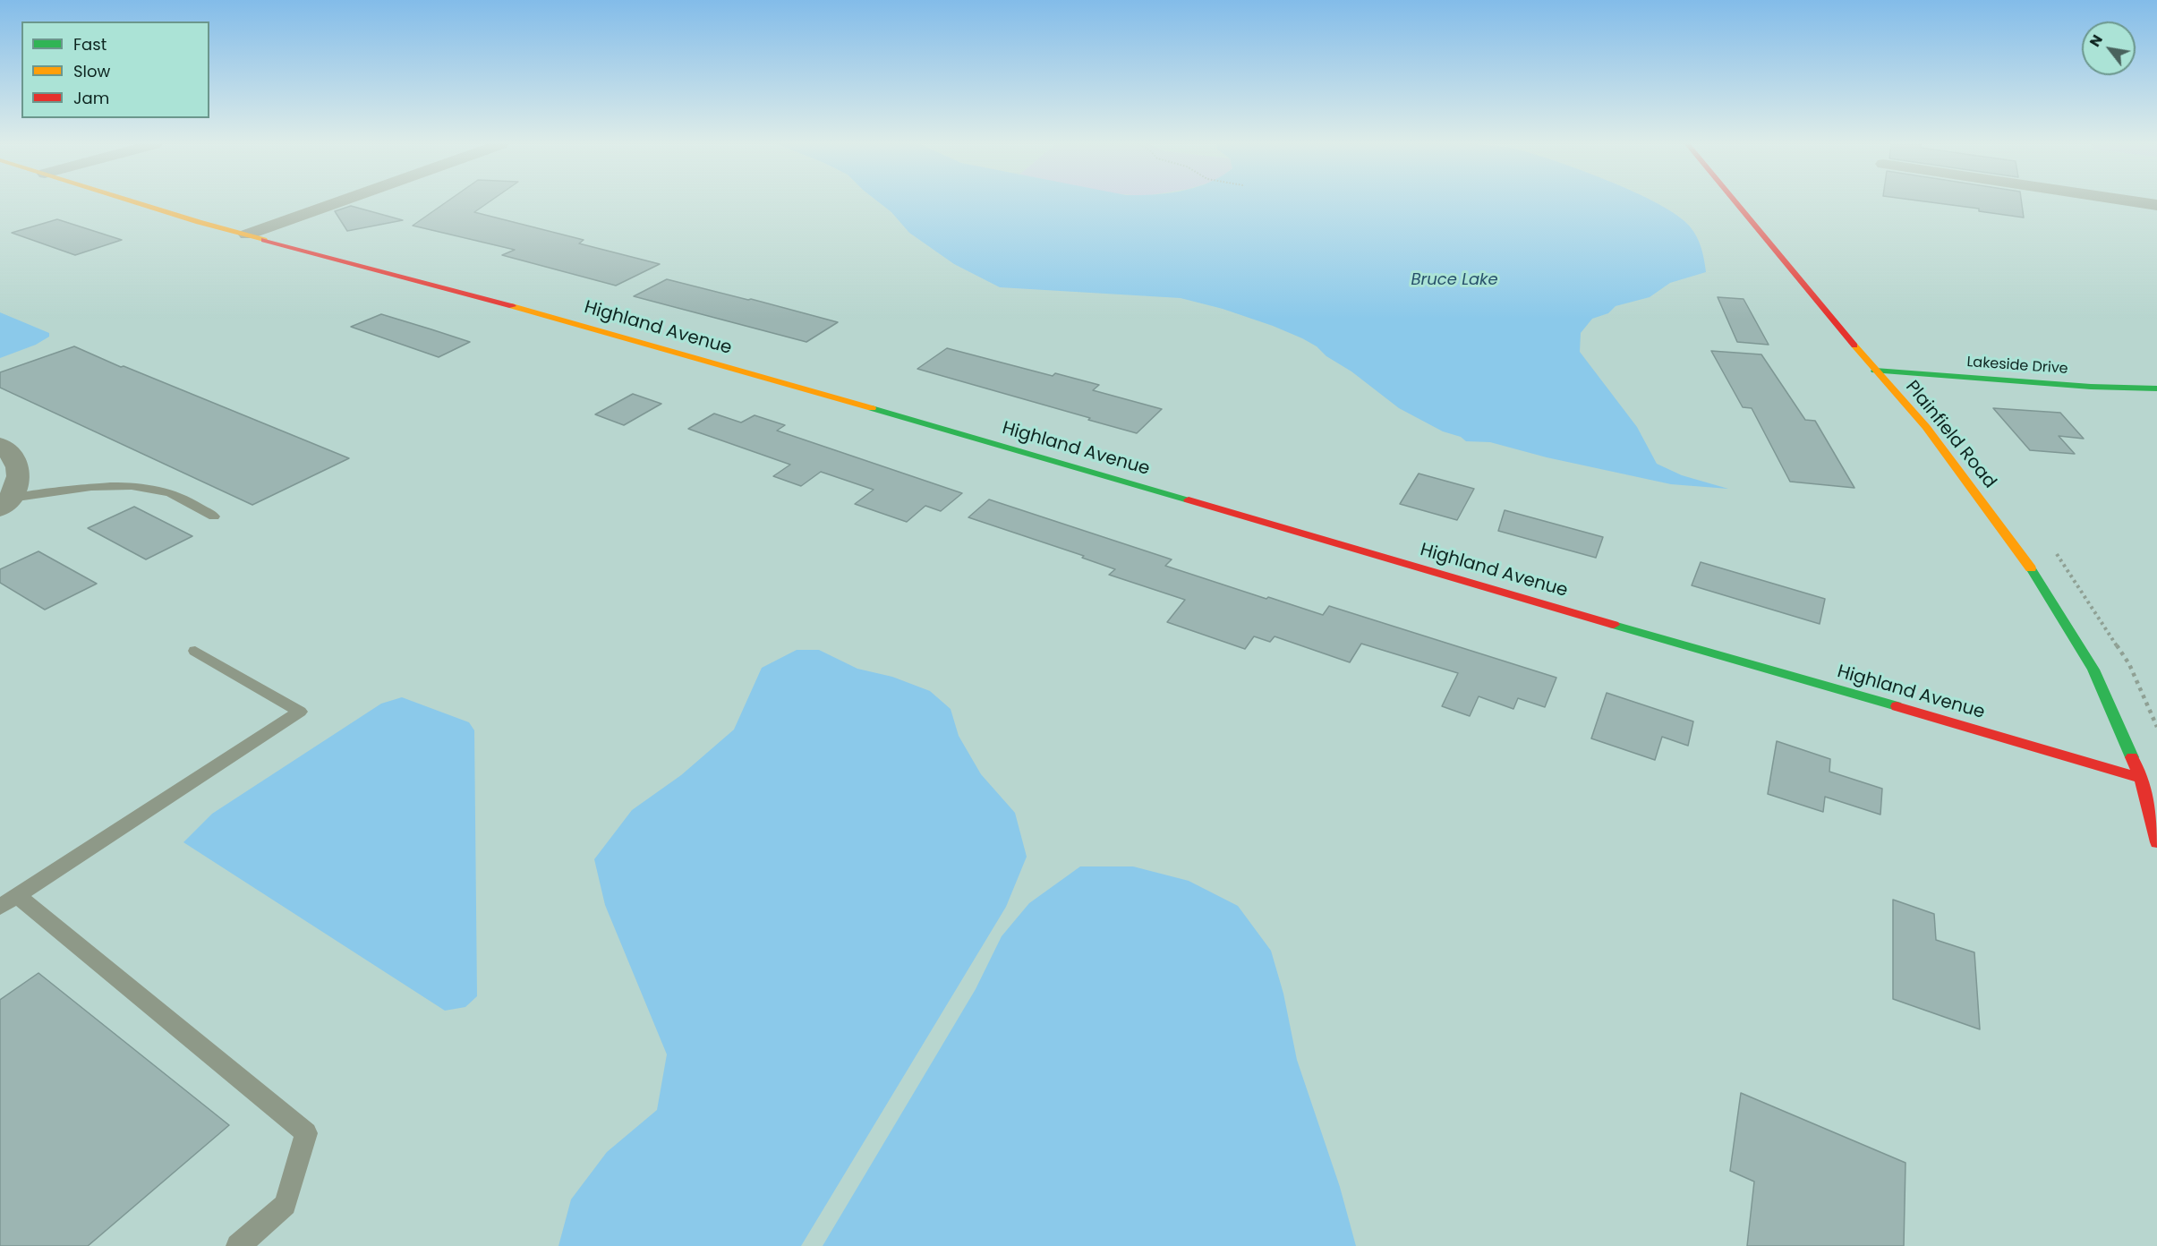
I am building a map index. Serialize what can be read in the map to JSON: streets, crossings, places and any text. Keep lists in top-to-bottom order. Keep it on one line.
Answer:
{"streets":{"street":["Highland Avenue","Lakeside Drive","Plainfield Road"]},"crossings":[["Highland Avenue","Plainfield Road"],["Lakeside Drive","Plainfield Road"]],"water":["Bruce Lake"],"legend":["Fast","Slow","Jam"],"north":"top left"}
